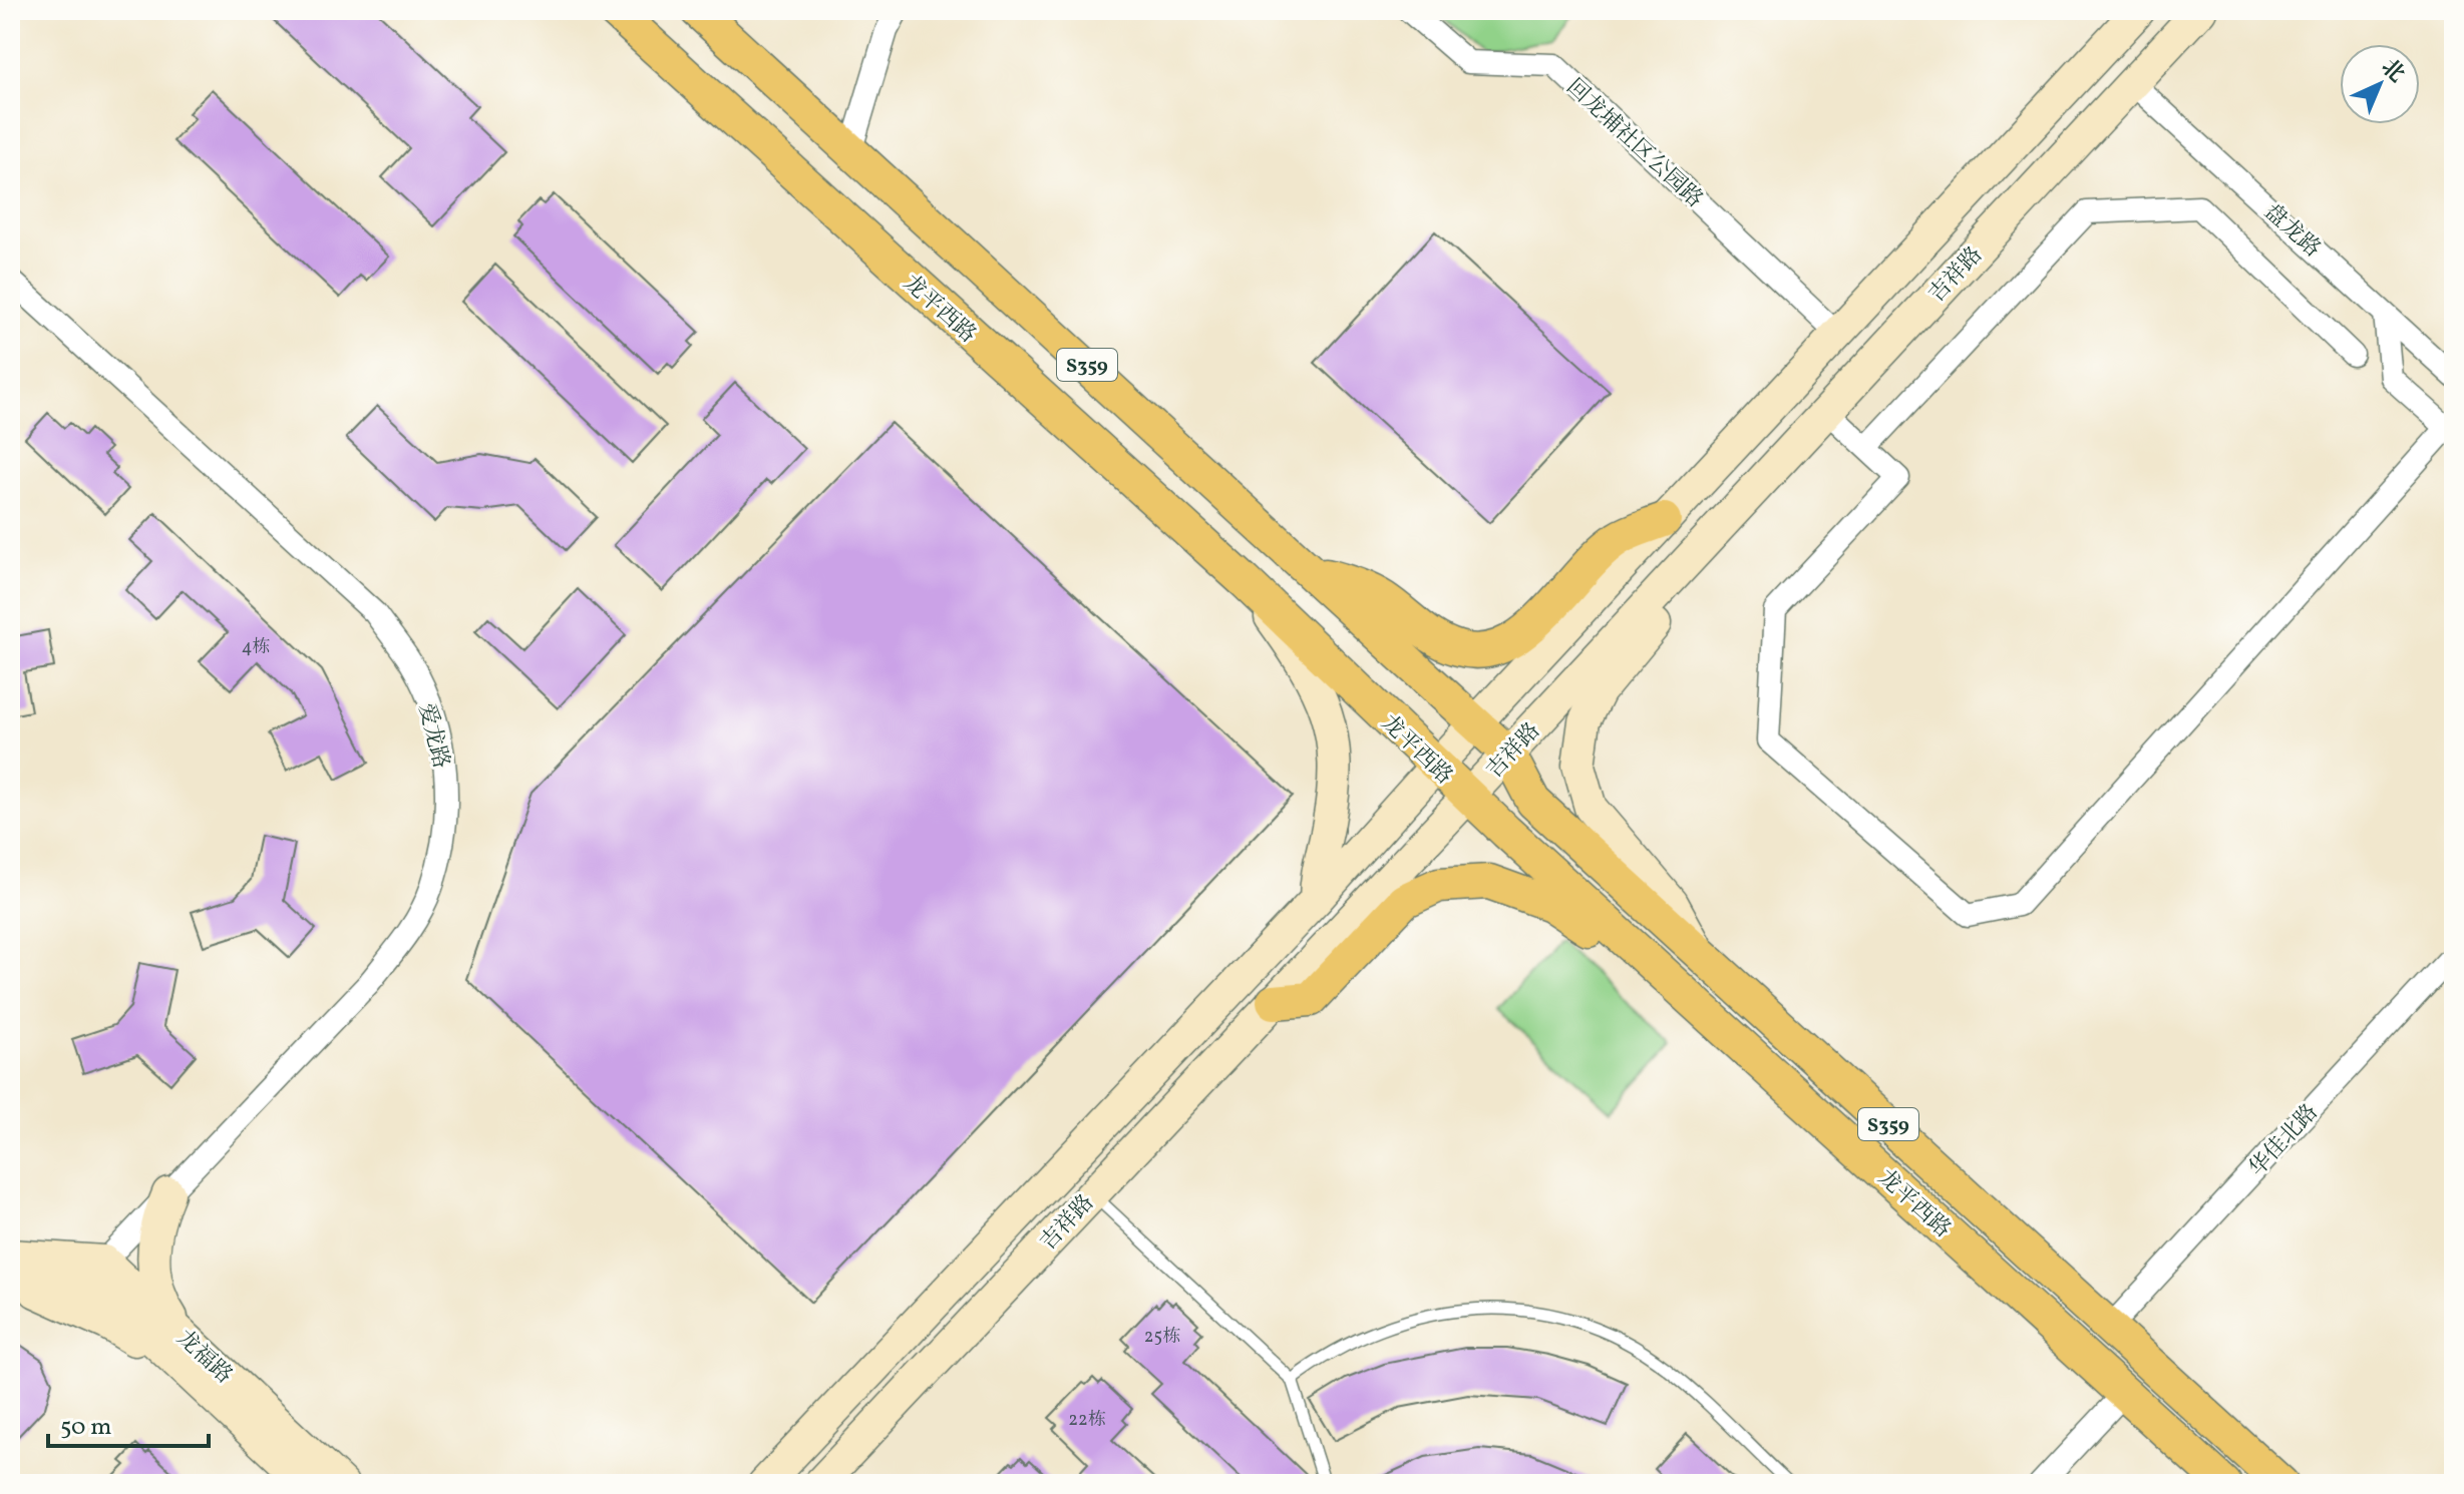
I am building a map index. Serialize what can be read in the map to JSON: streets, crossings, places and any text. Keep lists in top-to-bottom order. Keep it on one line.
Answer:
{"streets":{"main road":["吉祥路","龙平西路","S359","龙福路"],"street":["回龙埔社区公园路","盘龙路","爱龙路","华佳北路"]},"crossings":[["回龙埔社区公园路","吉祥路"],["盘龙路","吉祥路"],["吉祥路","龙平西路"],["龙平西路","华佳北路"],["爱龙路","龙福路"]],"house_numbers":["4栋","25栋","22栋"],"scale_bar":"50 m","north":"top right"}
